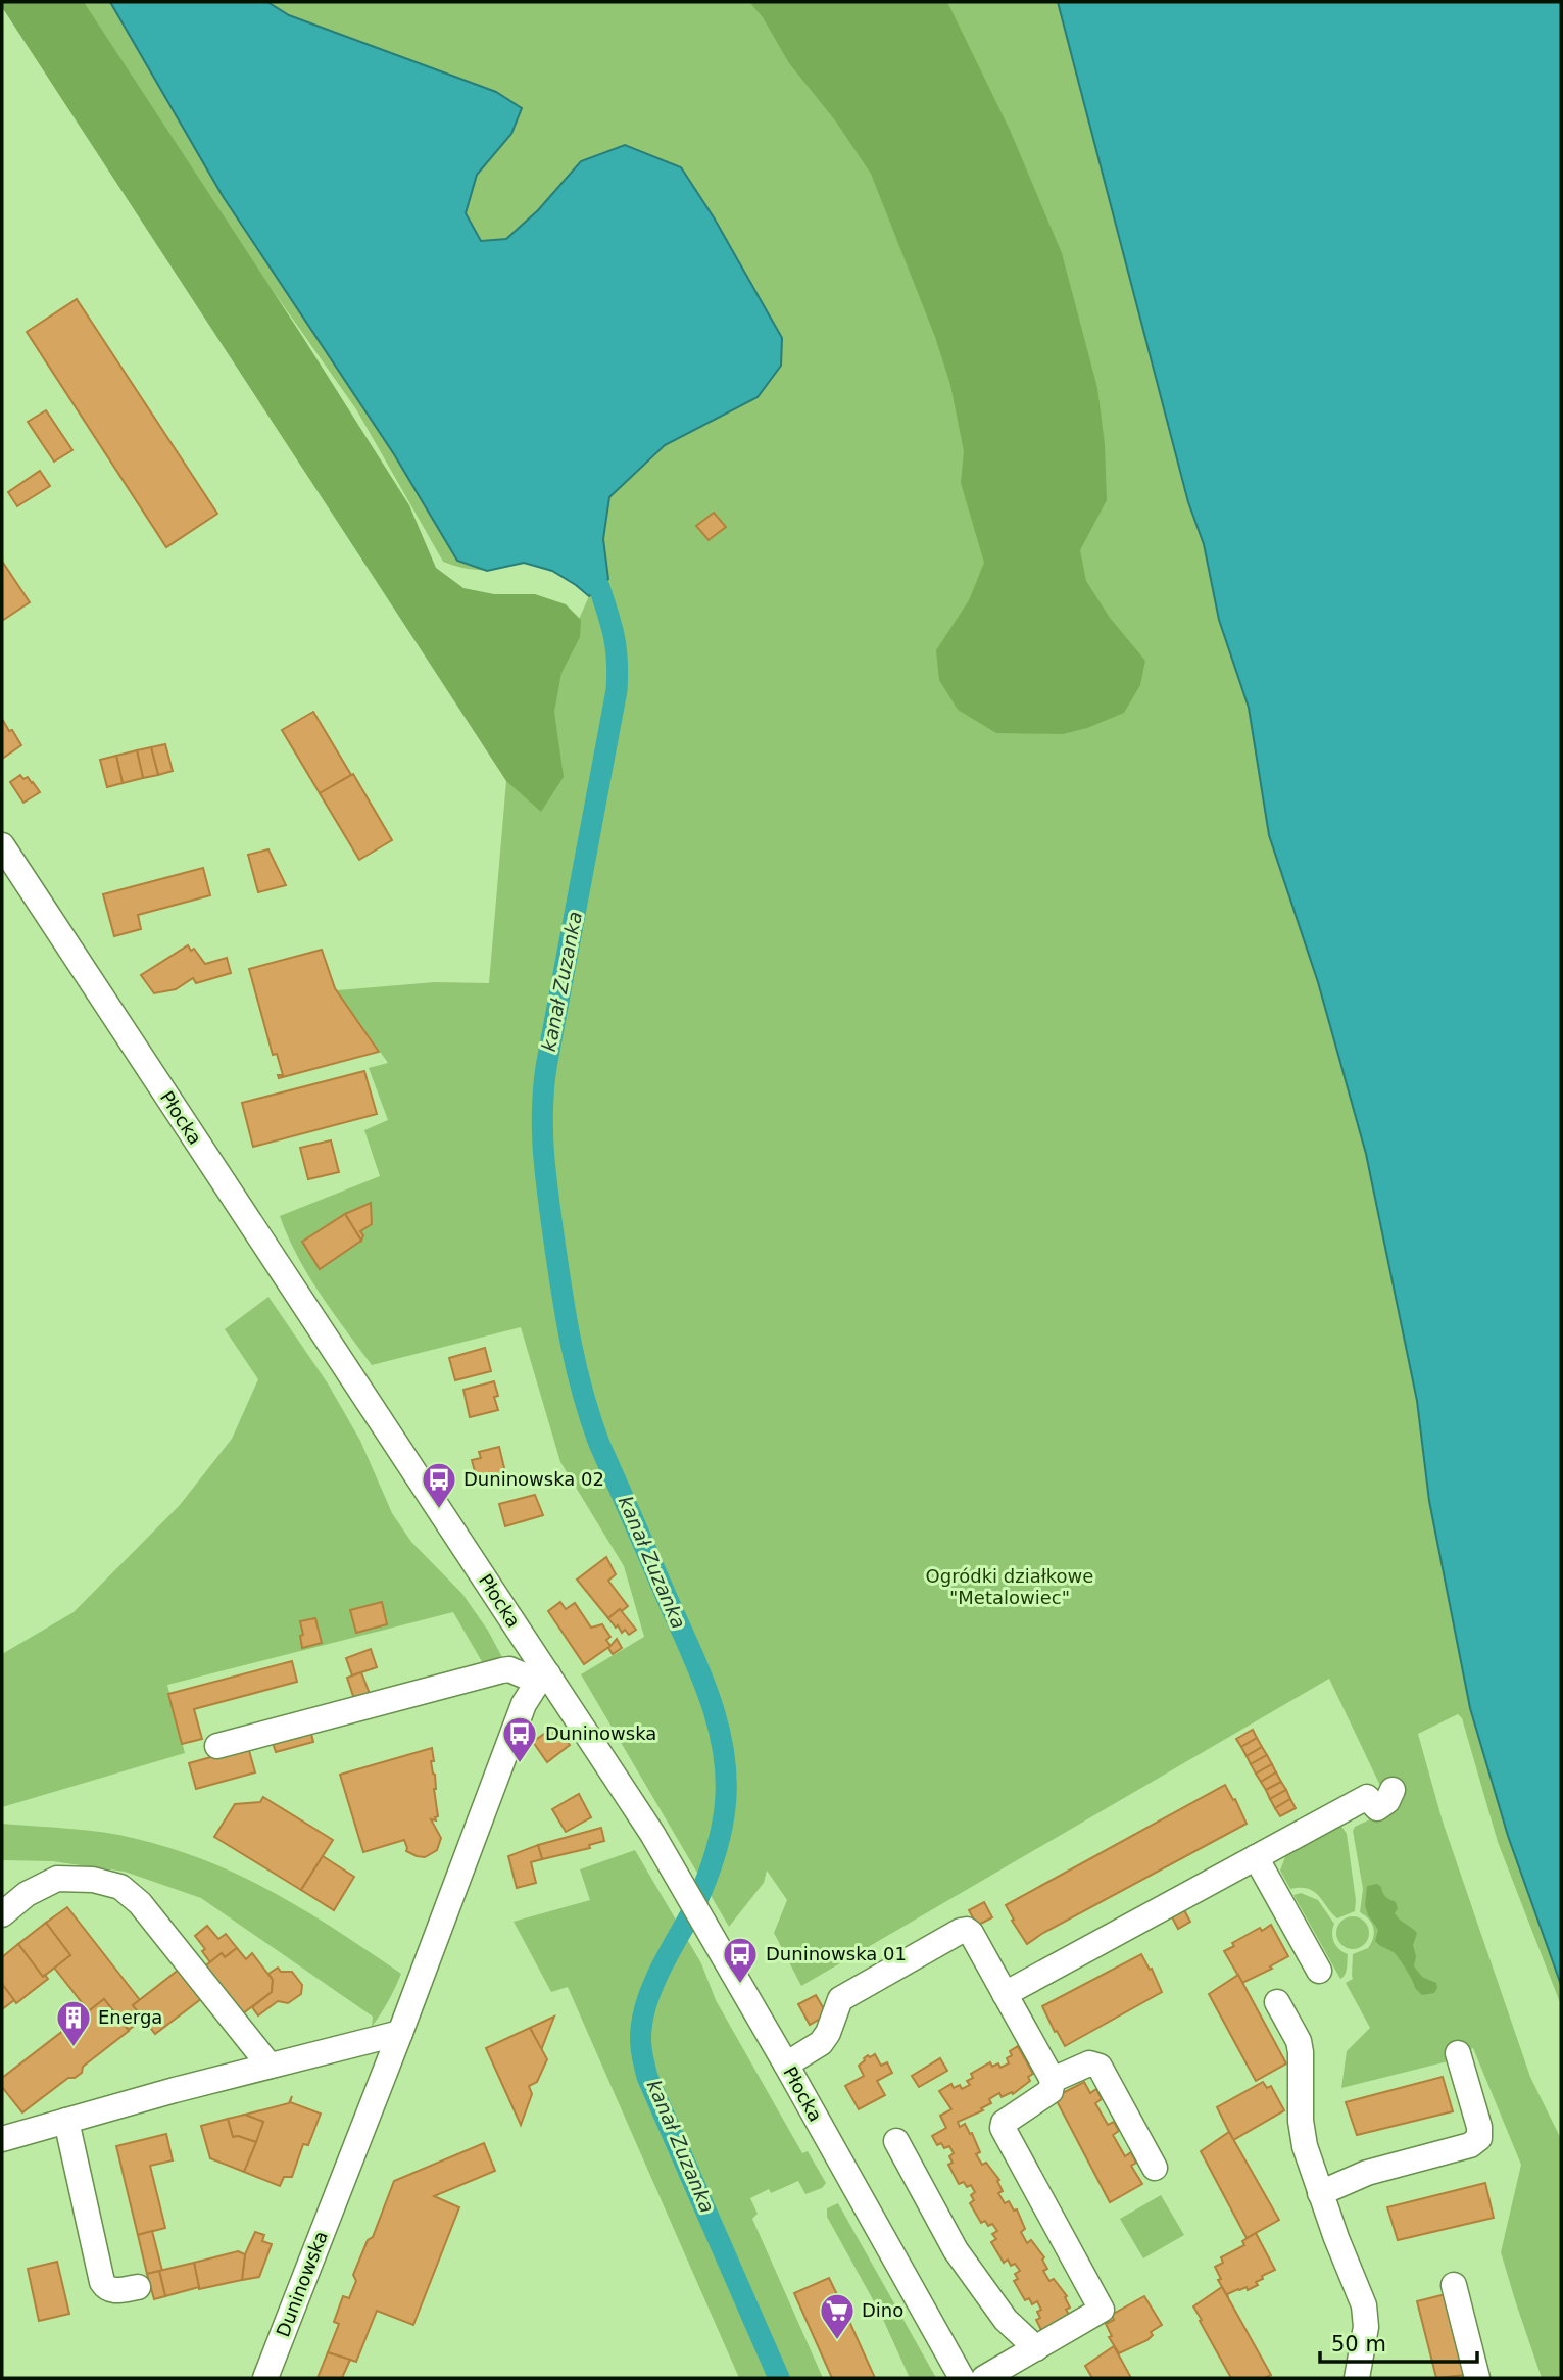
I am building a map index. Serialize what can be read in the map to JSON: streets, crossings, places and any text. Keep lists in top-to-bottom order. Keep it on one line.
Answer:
{"streets":{"street":["Płocka","Duninowska"]},"crossings":[["Płocka","Duninowska"]],"water":["kanał Zuzanka"],"parks":["Ogródki działkowe \"Metalowiec\""],"places":{"bus stop":["Duninowska 02","Duninowska","Duninowska 01"],"building":["Energa"],"supermarket":["Dino"]},"scale_bar":"50 m"}
